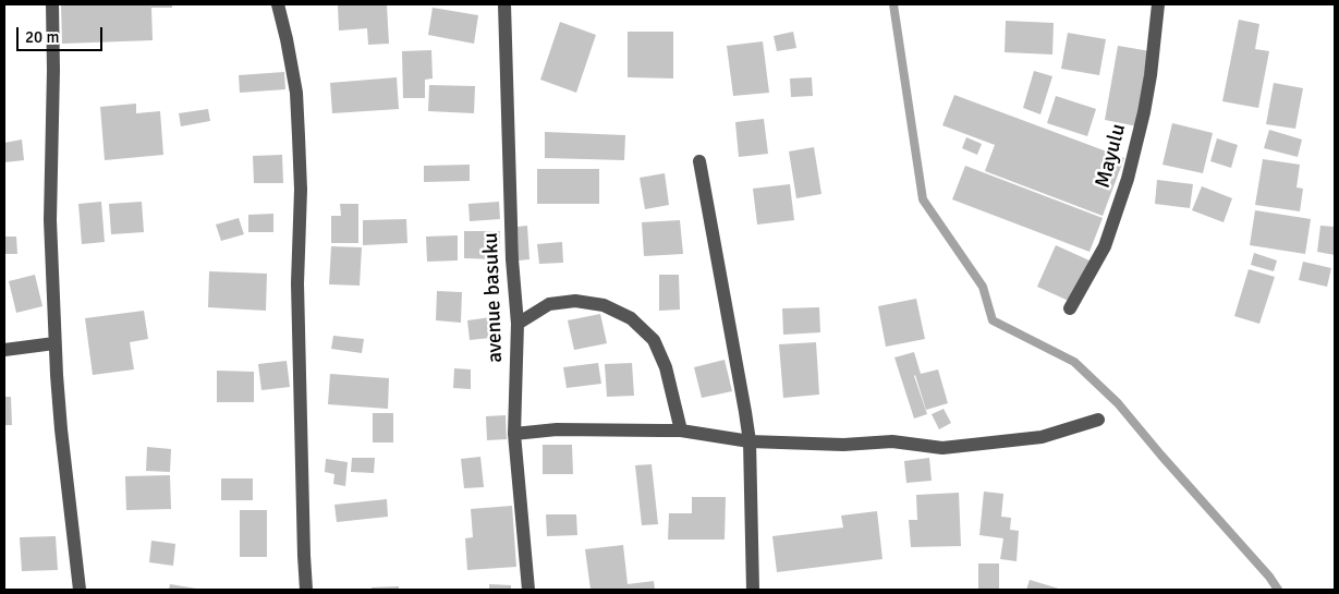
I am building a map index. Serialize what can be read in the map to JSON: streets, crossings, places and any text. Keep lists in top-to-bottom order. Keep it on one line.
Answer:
{"streets":{"street":["Mayulu","avenue basuku"]},"scale_bar":"20 m"}
